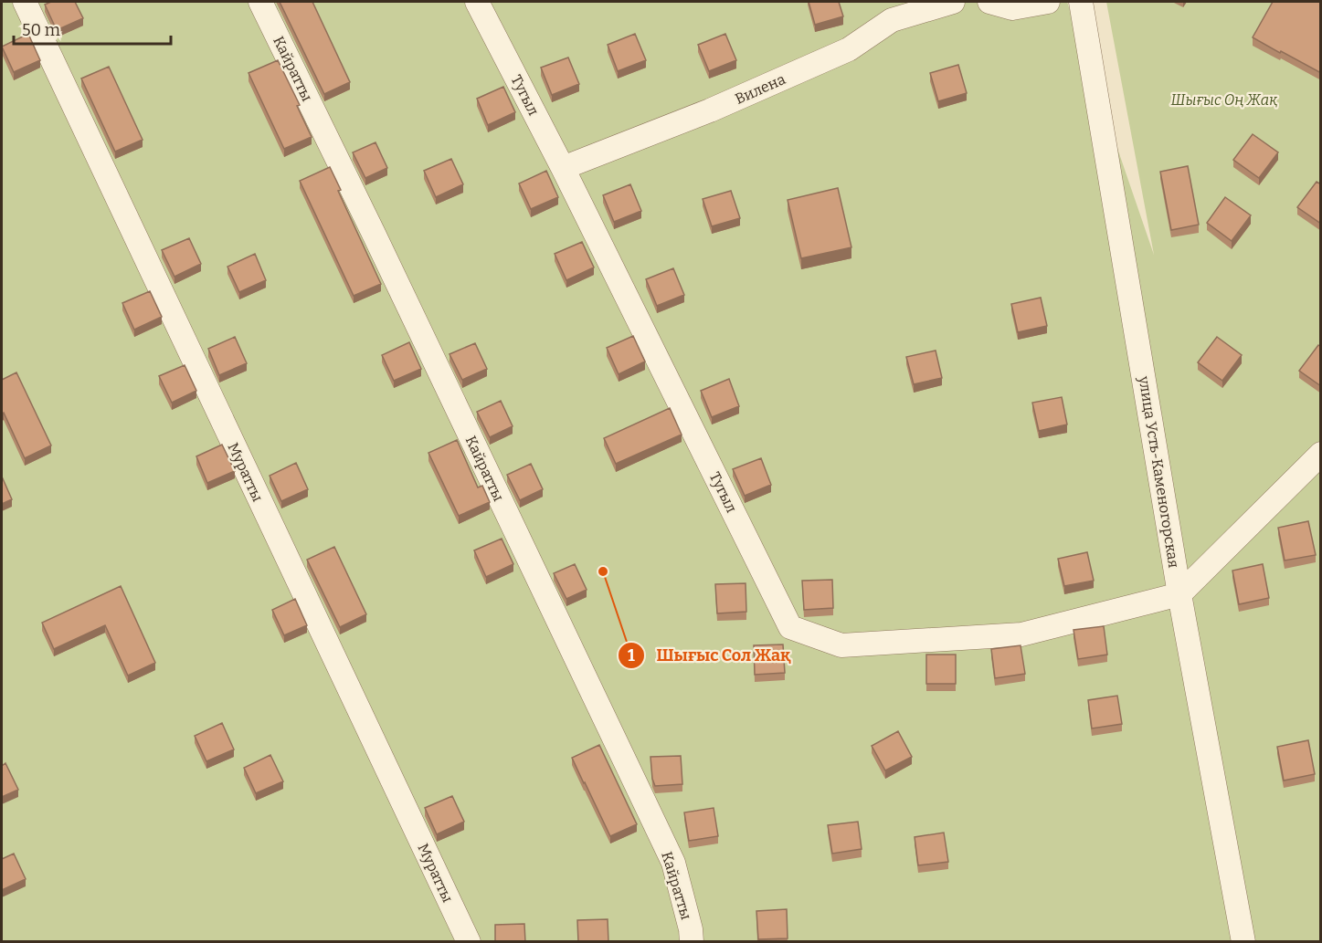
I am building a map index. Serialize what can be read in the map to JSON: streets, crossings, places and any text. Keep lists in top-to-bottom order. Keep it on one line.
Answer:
{"streets":{"street":["Кайратты","Вилена","Тугыл","Муратты","улица Усть-Каменогорская"]},"crossings":[["Вилена","Тугыл"],["Тугыл","улица Усть-Каменогорская"]],"parks":["Шығыс Оң Жақ"],"places":["Шығыс Сол Жақ"],"scale_bar":"50 m"}
